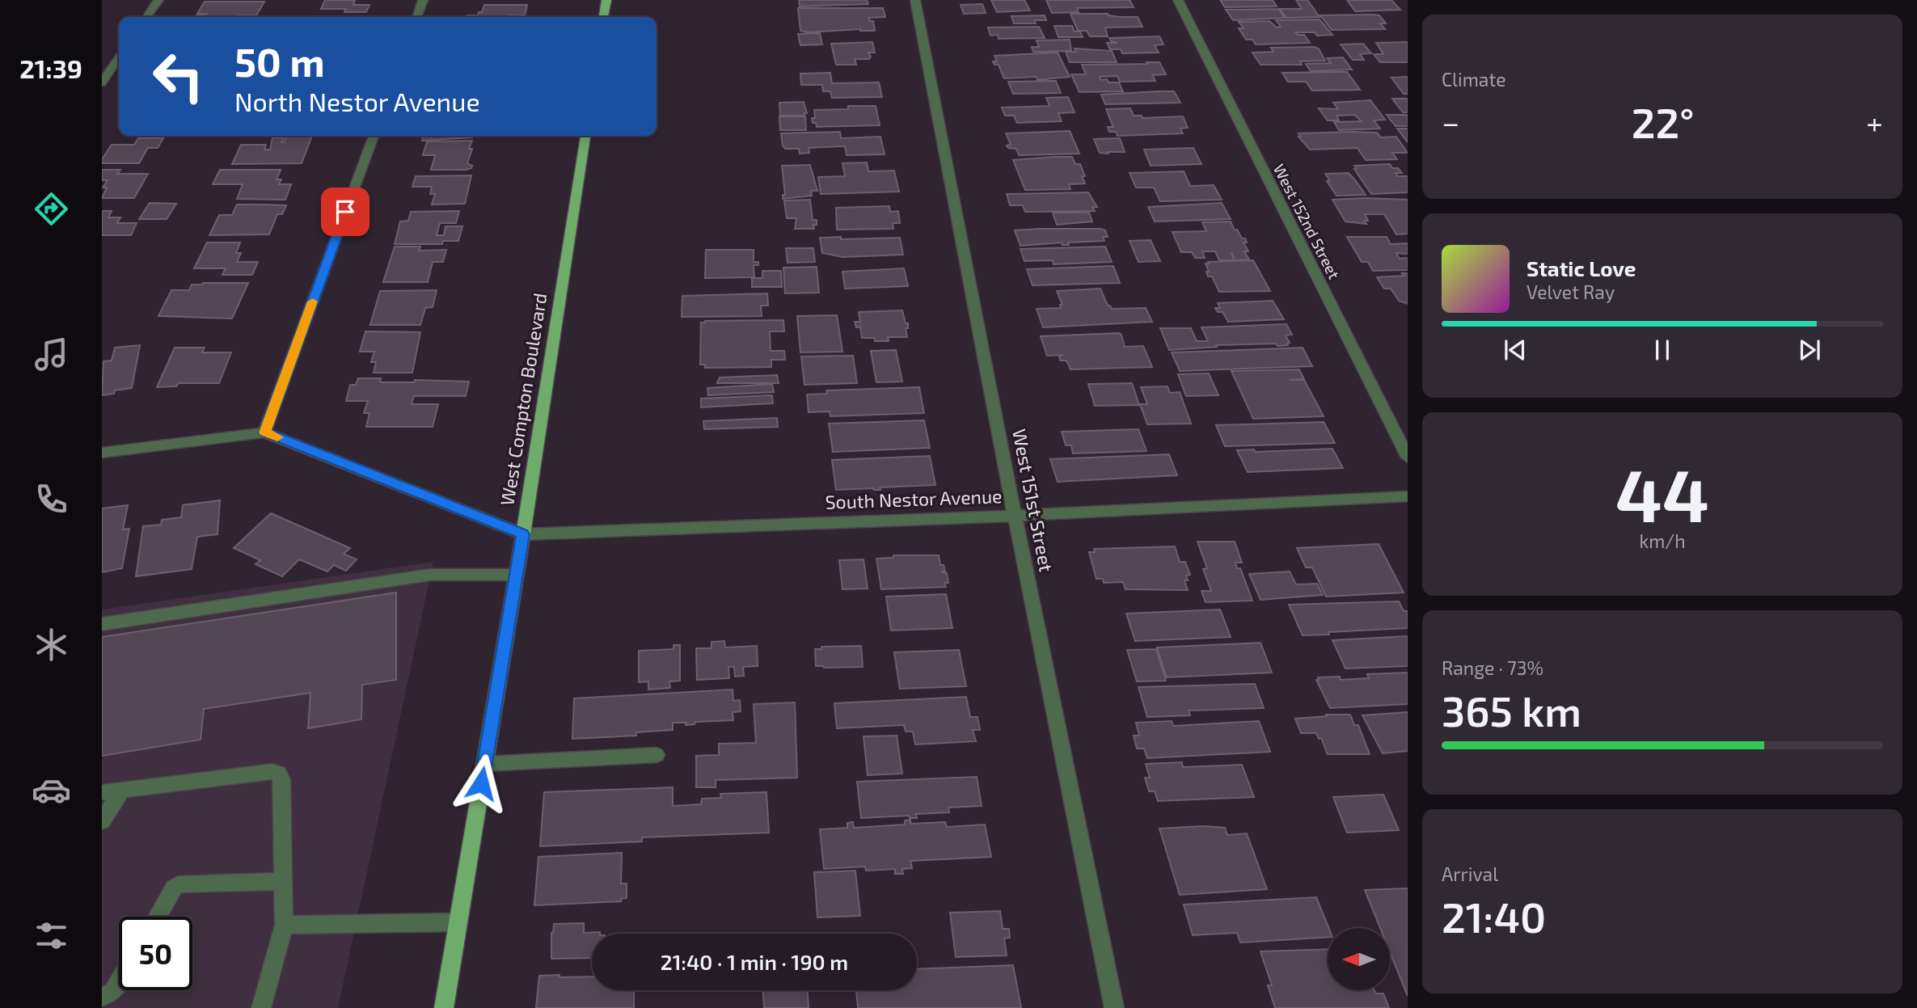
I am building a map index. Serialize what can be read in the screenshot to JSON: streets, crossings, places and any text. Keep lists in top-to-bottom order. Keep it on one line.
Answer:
{"streets":{"main road":["West Compton Boulevard"],"street":["West 152nd Street","South Nestor Avenue","West 151st Street"]},"crossings":[["West Compton Boulevard","South Nestor Avenue"],["South Nestor Avenue","West 151st Street"]],"north":"left","page":{"tabs":"21:39","tile":["Climate",["44","km/h"],["Range · 73%","365 km"],["Arrival","21:40"]],"turn":["50 m","North Nestor Avenue"],"heat":["−","22°","+"],"song":["Static Love","Velvet Ray"],"limit":"50","trip":"21:40 · 1 min · 190 m"}}
